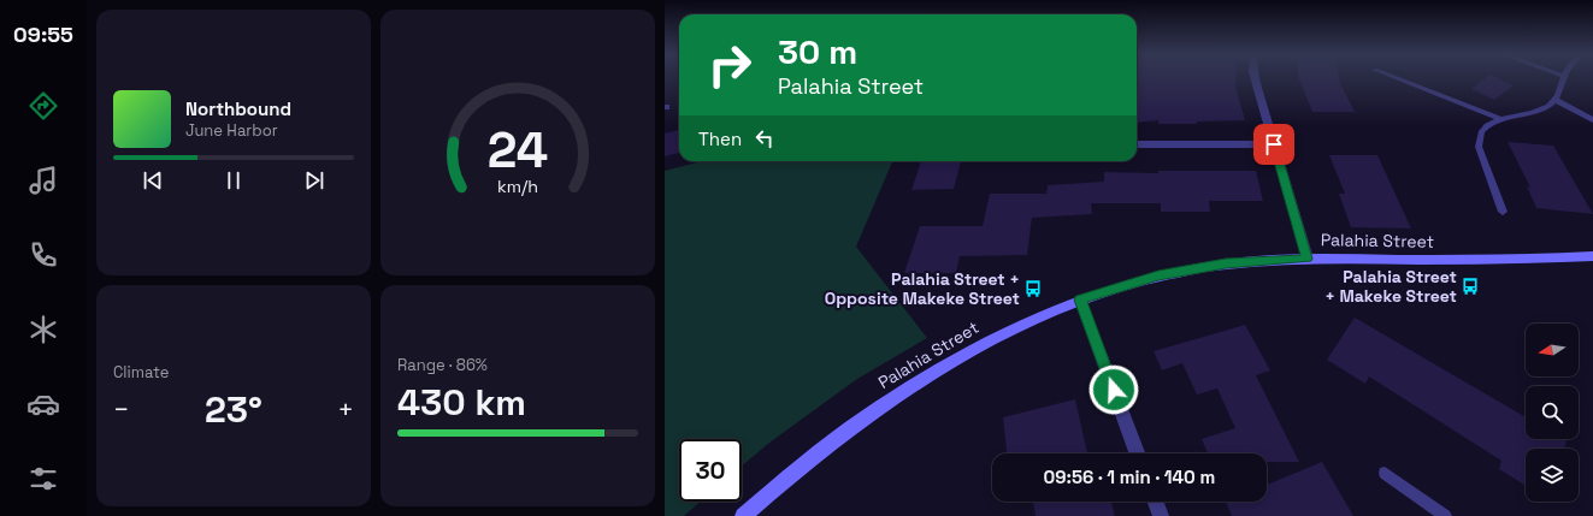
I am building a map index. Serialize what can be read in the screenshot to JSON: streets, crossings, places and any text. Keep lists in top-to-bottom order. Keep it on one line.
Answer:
{"streets":{"street":["Palahia Street"]},"places":{"bus stop":["Palahia Street + Makeke Street","Palahia Street + Opposite Makeke Street"]},"north":"left","page":{"tabs":"09:55","turn":["30 m","Palahia Street"],"song":["Northbound","June Harbor"],"then":"Then","tile":["Climate",["Range · 86%","430 km"]],"heat":["−","23°","+"],"limit":"30","trip":"09:56 · 1 min · 140 m","gauge":["24","km/h"]}}
